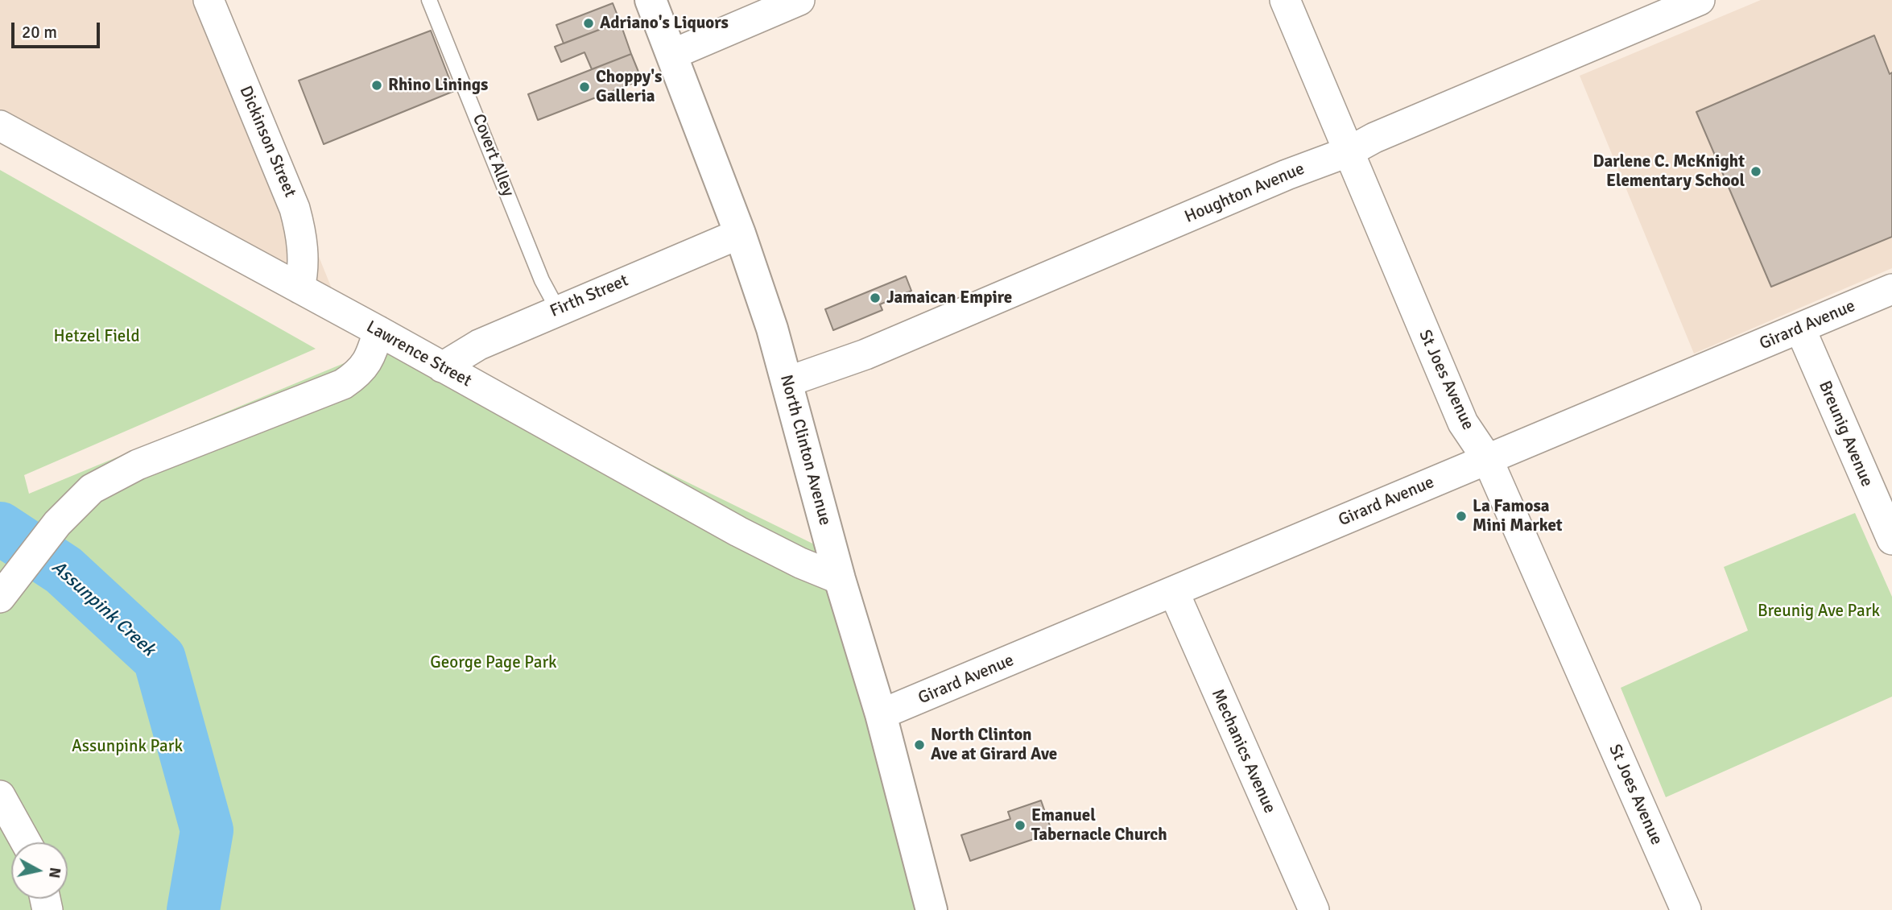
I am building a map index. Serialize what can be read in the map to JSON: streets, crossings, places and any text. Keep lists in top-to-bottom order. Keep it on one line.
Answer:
{"streets":{"street":["Dickinson Street","Houghton Avenue","Firth Street","Girard Avenue","Lawrence Street","St Joes Avenue","Breunig Avenue","North Clinton Avenue","Mechanics Avenue"],"lane":["Covert Alley"]},"crossings":[["Dickinson Street","Lawrence Street"],["Covert Alley","Firth Street"],["Houghton Avenue","St Joes Avenue"],["Houghton Avenue","North Clinton Avenue"],["Firth Street","Lawrence Street"],["Firth Street","North Clinton Avenue"],["Girard Avenue","St Joes Avenue"],["Girard Avenue","Breunig Avenue"],["Girard Avenue","North Clinton Avenue"],["Girard Avenue","Mechanics Avenue"],["Lawrence Street","North Clinton Avenue"]],"water":["Assunpink Creek"],"parks":["Hetzel Field","Breunig Ave Park","George Page Park","Assunpink Park"],"places":["Adriano's Liquors","Rhino Linings","Choppy's Galleria","Darlene C. McKnight Elementary School","Jamaican Empire","La Famosa Mini Market","North Clinton Ave at Girard Ave","Emanuel Tabernacle Church"],"scale_bar":"20 m","north":"right"}
